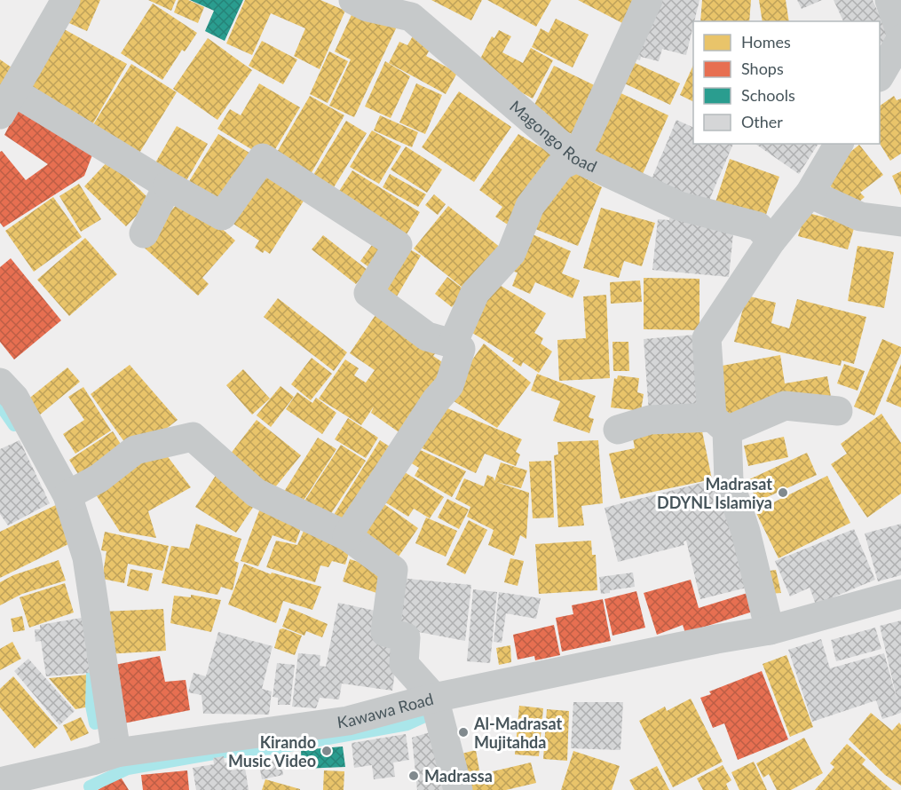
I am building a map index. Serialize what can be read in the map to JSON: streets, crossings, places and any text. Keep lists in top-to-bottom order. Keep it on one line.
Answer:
{"streets":{"street":["Magongo Road","Kawawa Road"]},"places":["Madrasat DDYNL Islamiya","Al-Madrasat Mujitahda","Kirando Music Video","Madrassa"],"legend":["Homes","Shops","Schools","Other"]}
